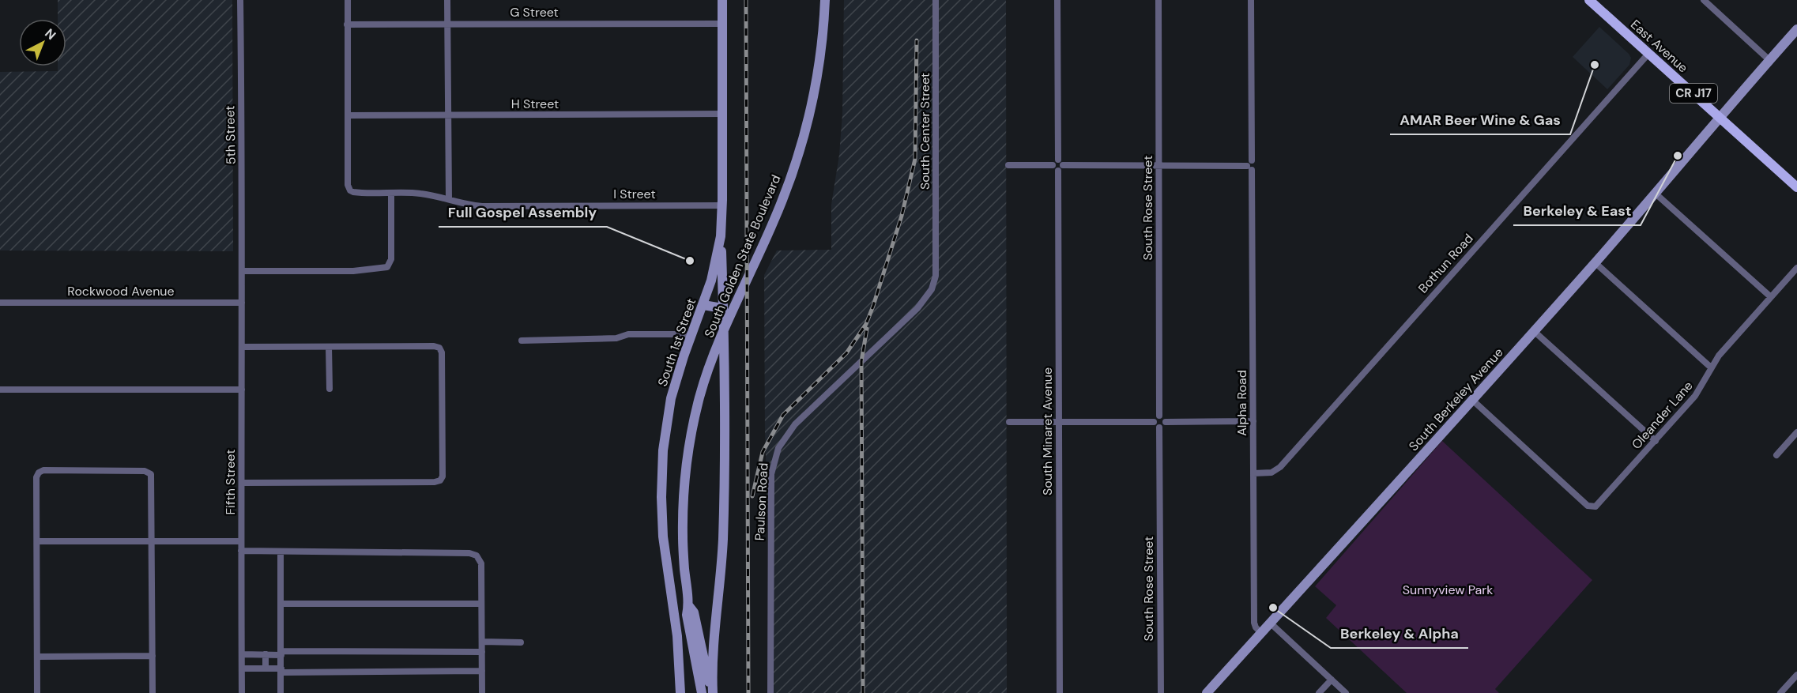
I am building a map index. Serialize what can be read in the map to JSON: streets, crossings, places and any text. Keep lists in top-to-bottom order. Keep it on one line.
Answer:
{"streets":{"main road":["East Avenue","CR J17"],"street":["G Street","H Street","South Center Street","5th Street","I Street","South Rose Street","South Golden State Boulevard","Bothun Road","Rockwood Avenue","South 1st Street","South Berkeley Avenue","Alpha Road","Oleander Lane","South Minaret Avenue","Fifth Street","Paulson Road"]},"crossings":[["G Street","South 1st Street"],["East Avenue","Bothun Road"],["East Avenue","South Berkeley Avenue"],["H Street","I Street"],["H Street","South 1st Street"],["South Center Street","Paulson Road"],["5th Street","Fifth Street"],["I Street","South 1st Street"],["Bothun Road","Alpha Road"],["Rockwood Avenue","Fifth Street"],["South Berkeley Avenue","Alpha Road"],["South Berkeley Avenue","Oleander Lane"]],"parks":["Sunnyview Park"],"places":["AMAR Beer Wine & Gas","Berkeley & East","Full Gospel Assembly","Berkeley & Alpha"],"north":"top right"}
